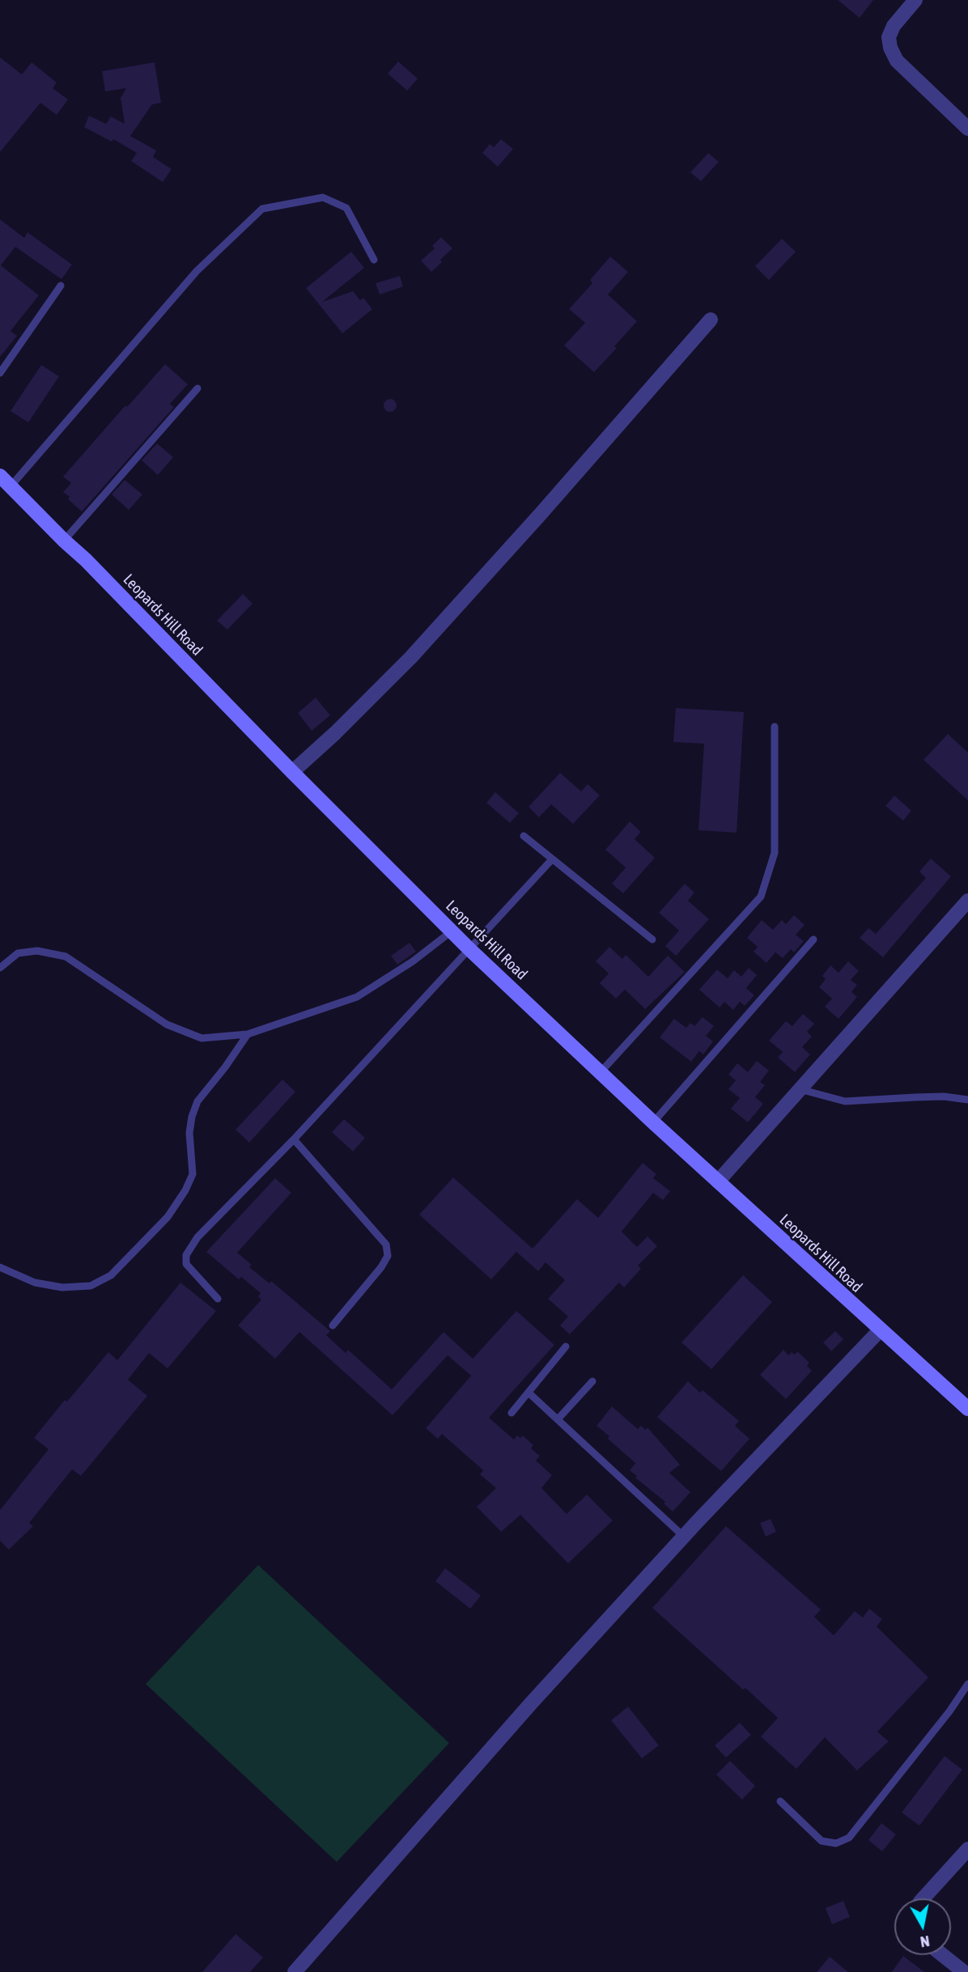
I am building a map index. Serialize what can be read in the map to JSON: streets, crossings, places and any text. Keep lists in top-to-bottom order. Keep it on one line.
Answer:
{"streets":{"main road":["Leopards Hill Road"]},"north":"bottom"}
